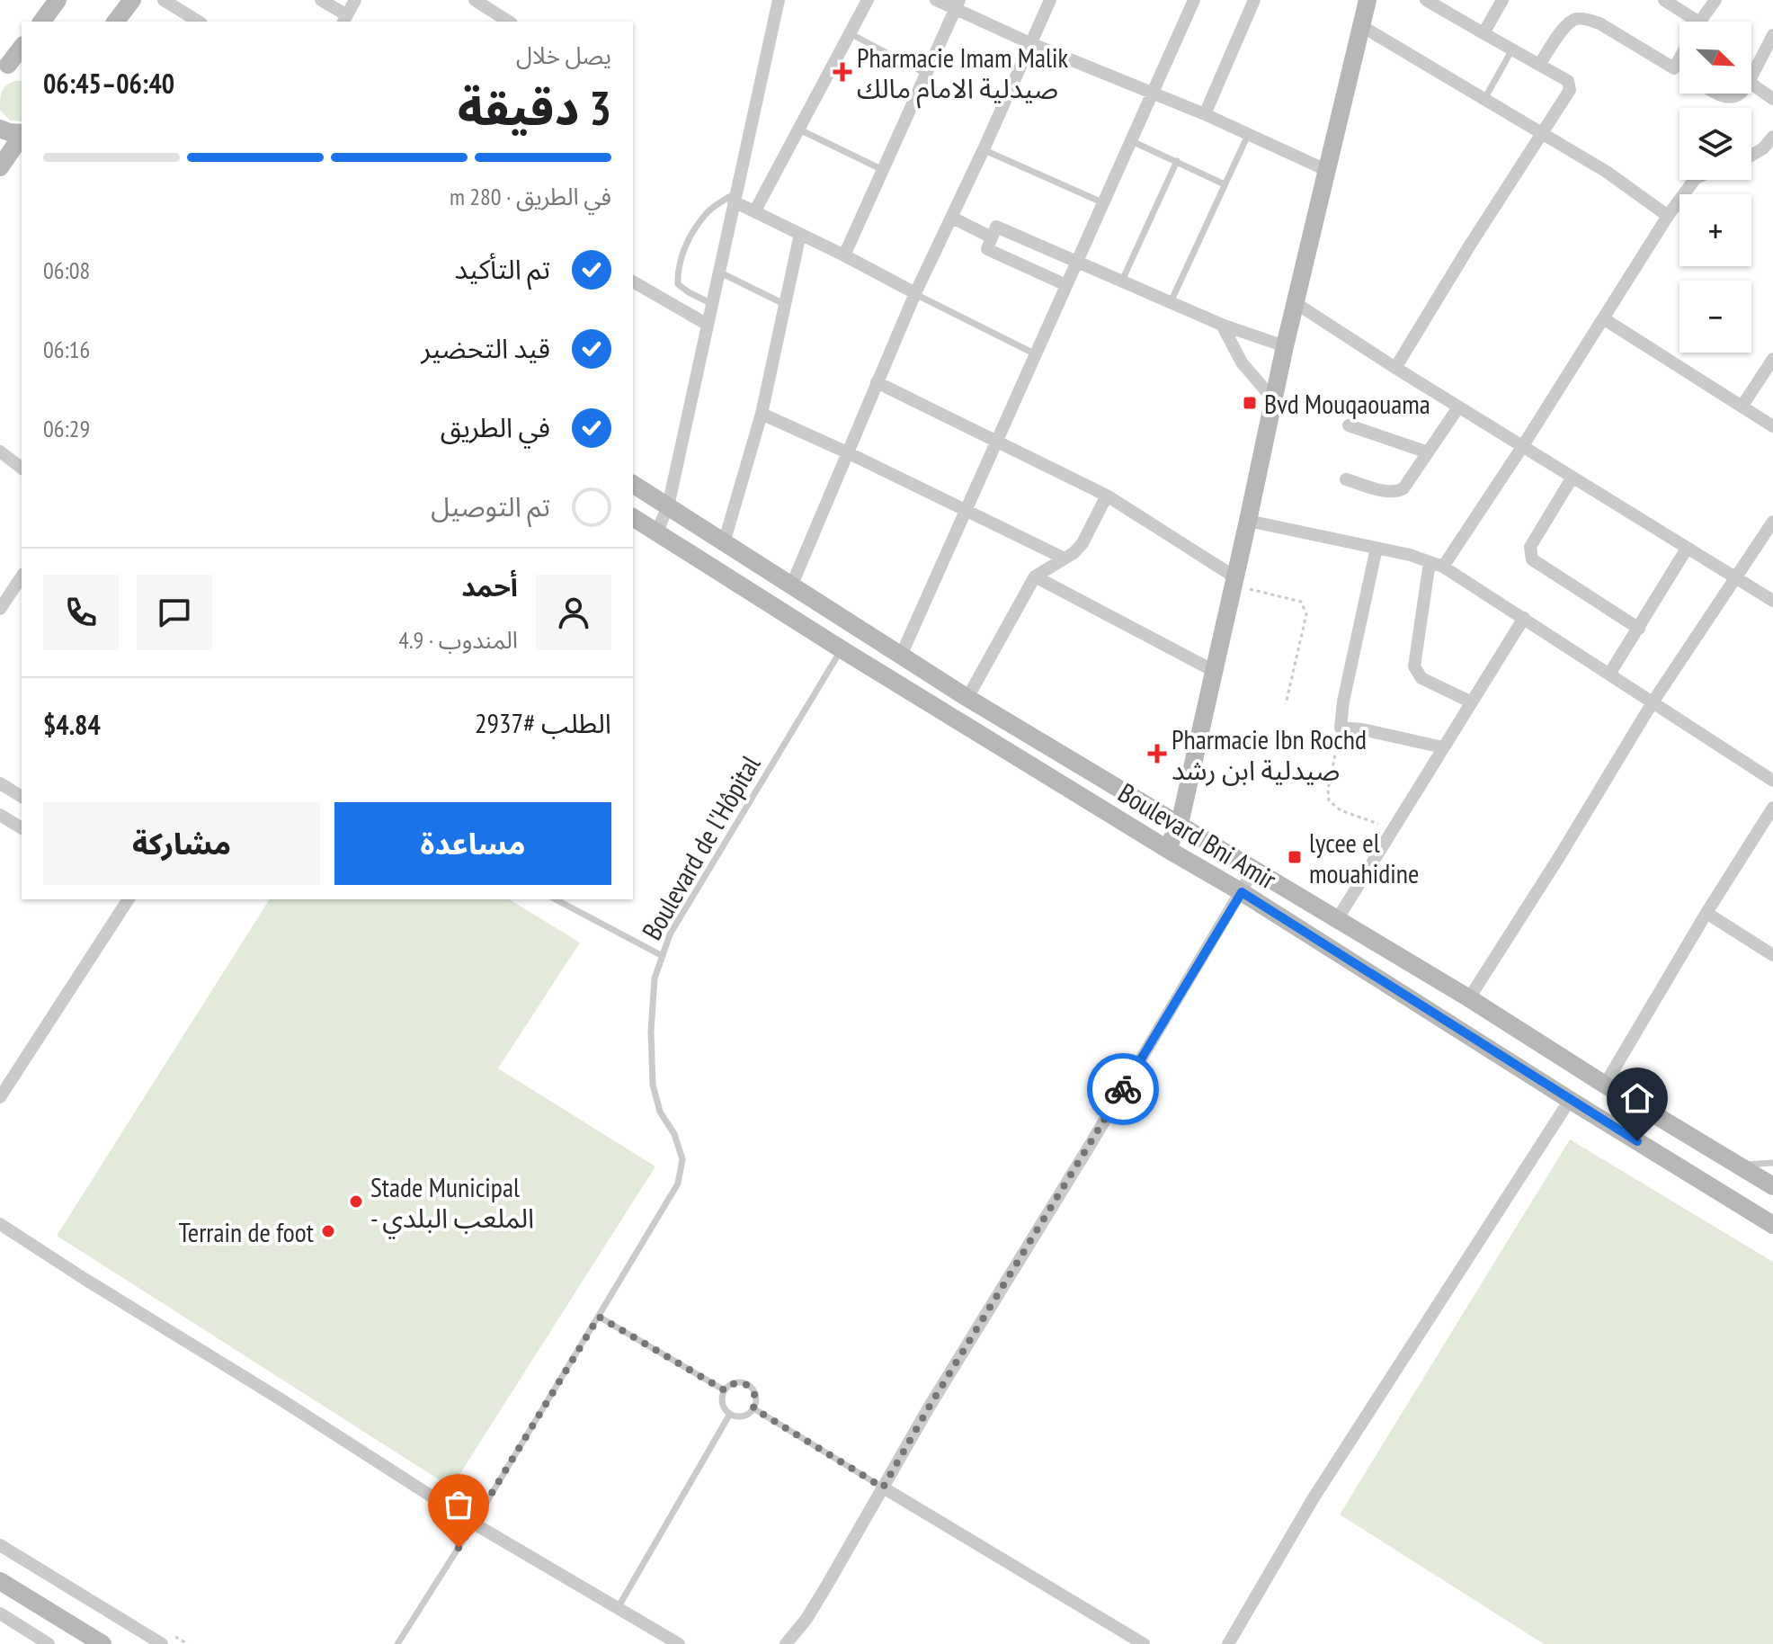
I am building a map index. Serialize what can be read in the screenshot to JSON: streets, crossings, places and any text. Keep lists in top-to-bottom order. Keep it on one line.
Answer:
{"streets":{"main road":["Boulevard Bni Amir"],"lane":["Boulevard de l'Hôpital"]},"crossings":[["Boulevard Bni Amir","Boulevard de l'Hôpital"]],"places":{"health":["Pharmacie Imam Malik صيدلية الامام مالك","Pharmacie Ibn Rochd صيدلية ابن رشد"],"transit":["Bvd Mouqaouama","lycee el mouahidine"],"other":["Stade Municipal - الملعب البلدي","Terrain de foot"]},"north":"bottom right","page":{"map_buttons":["+","−"],"heading":["3 دقيقة","يصل خلال","06:40–06:45"],"panel":["أحمد","المندوب · 4.9","الطلب #2937","$4.84"],"bar":"في الطريق · 280 m","list":[["تم التأكيد","06:08"],["قيد التحضير","06:16"],["في الطريق","06:29"],"تم التوصيل"],"buttons":["مساعدة","مشاركة"]}}
